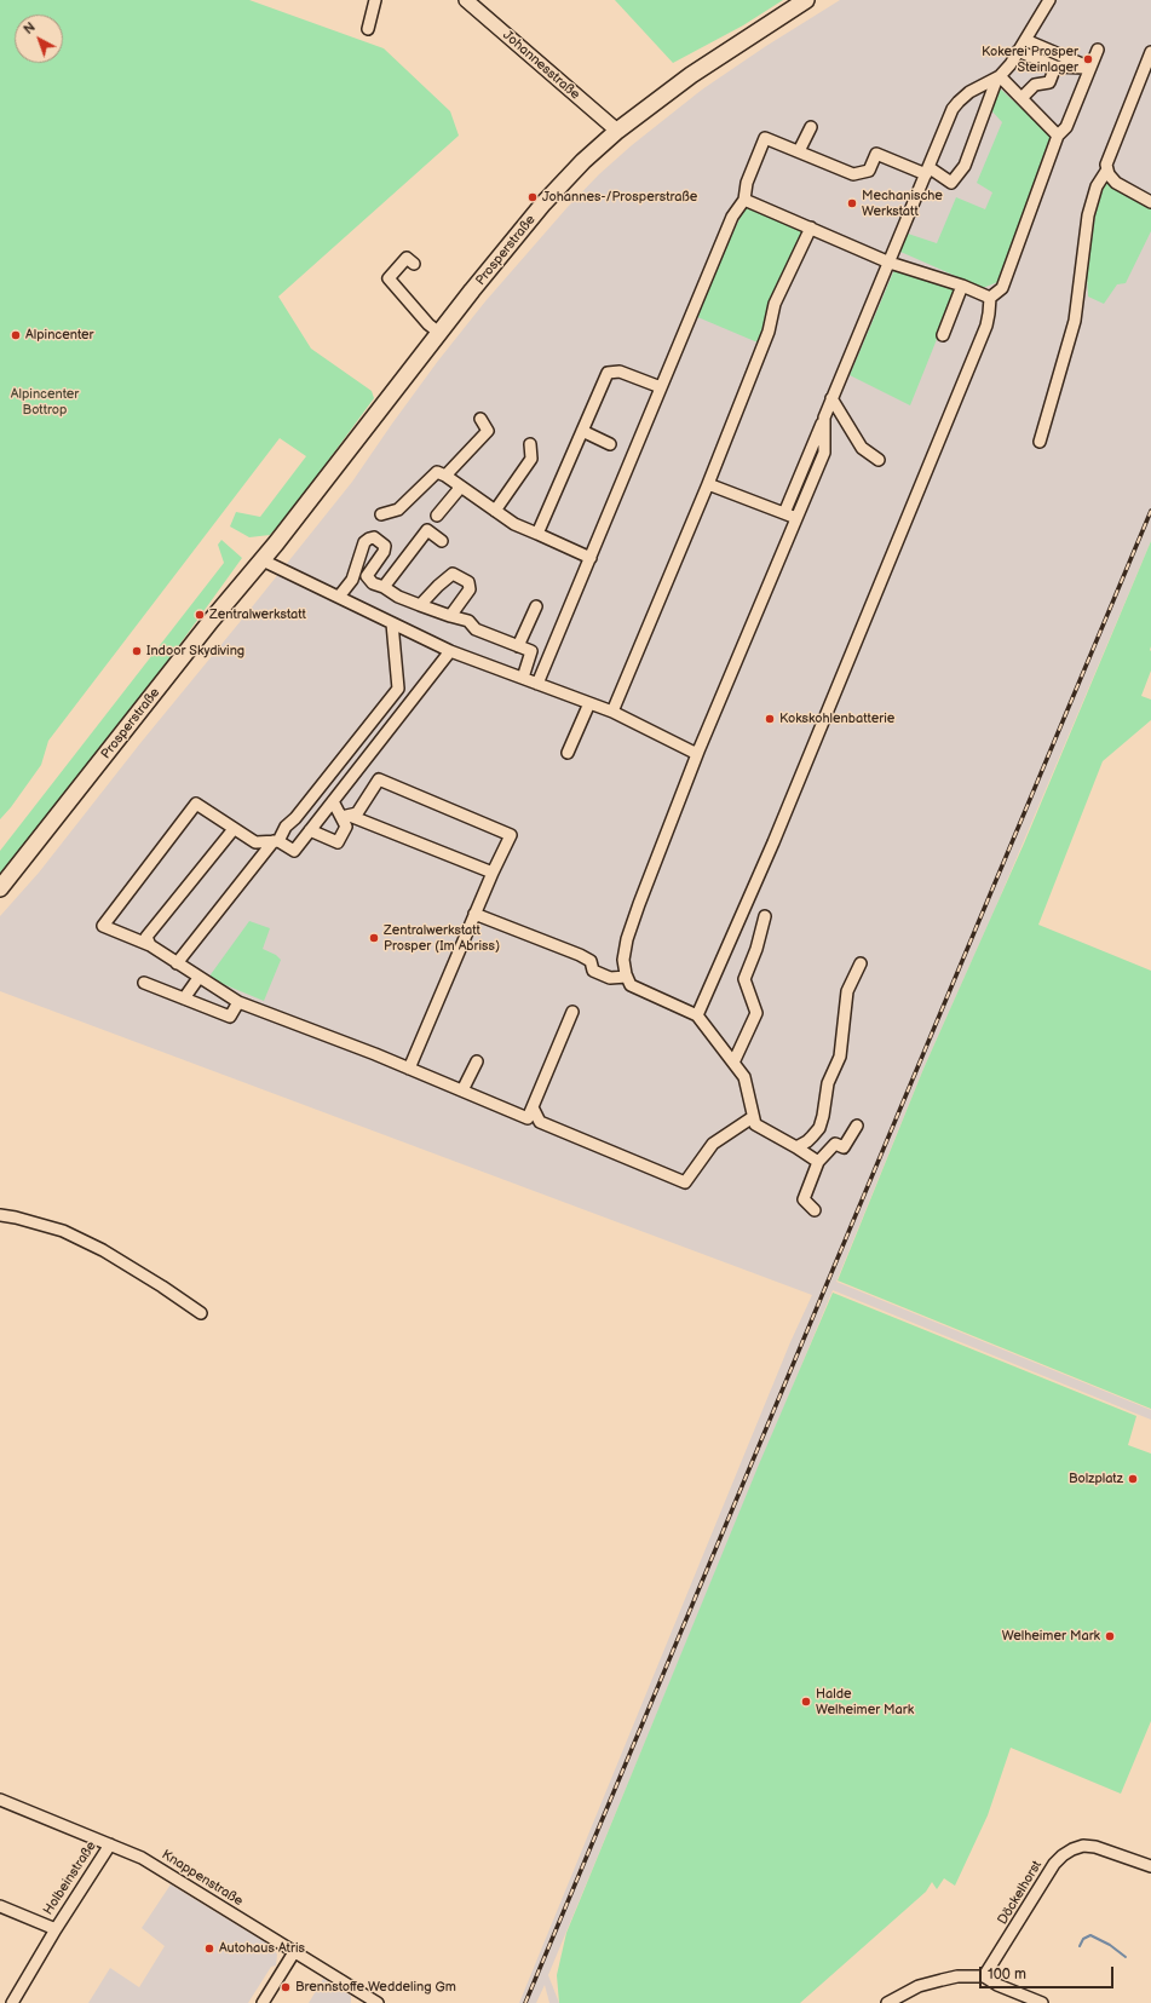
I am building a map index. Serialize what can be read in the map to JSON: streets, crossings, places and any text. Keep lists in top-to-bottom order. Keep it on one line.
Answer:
{"streets":{"main road":["Prosperstraße"],"street":["Johannesstraße","Holbeinstraße","Knappenstraße","Döckelhorst"]},"crossings":[["Johannesstraße","Prosperstraße"],["Holbeinstraße","Knappenstraße"]],"parks":["Alpincenter Bottrop"],"places":["Kokerei Prosper Steinlager","Johannes-/Prosperstraße","Mechanische Werkstatt","Alpincenter","Zentralwerkstatt","Indoor Skydiving","Kokskohlenbatterie","Zentralwerkstatt Prosper (Im Abriss)","Bolzplatz","Welheimer Mark","Halde Welheimer Mark","Autohaus Atris","Brennstoffe Weddeling Gm"],"scale_bar":"100 m","north":"top left"}
